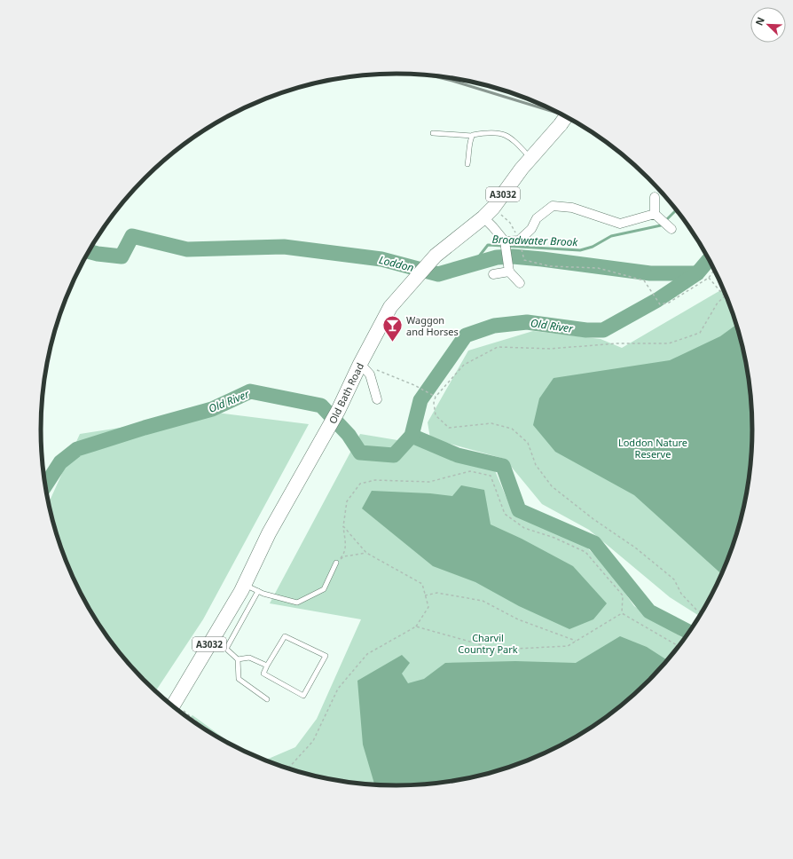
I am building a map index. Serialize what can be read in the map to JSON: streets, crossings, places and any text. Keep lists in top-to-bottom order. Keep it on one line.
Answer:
{"streets":{"main road":["A3032","Old Bath Road"]},"water":["Broadwater Brook","Loddon","Old River"],"parks":["Loddon Nature Reserve","Charvil Country Park"],"places":{"bar":["Waggon and Horses"]},"north":"top left"}
